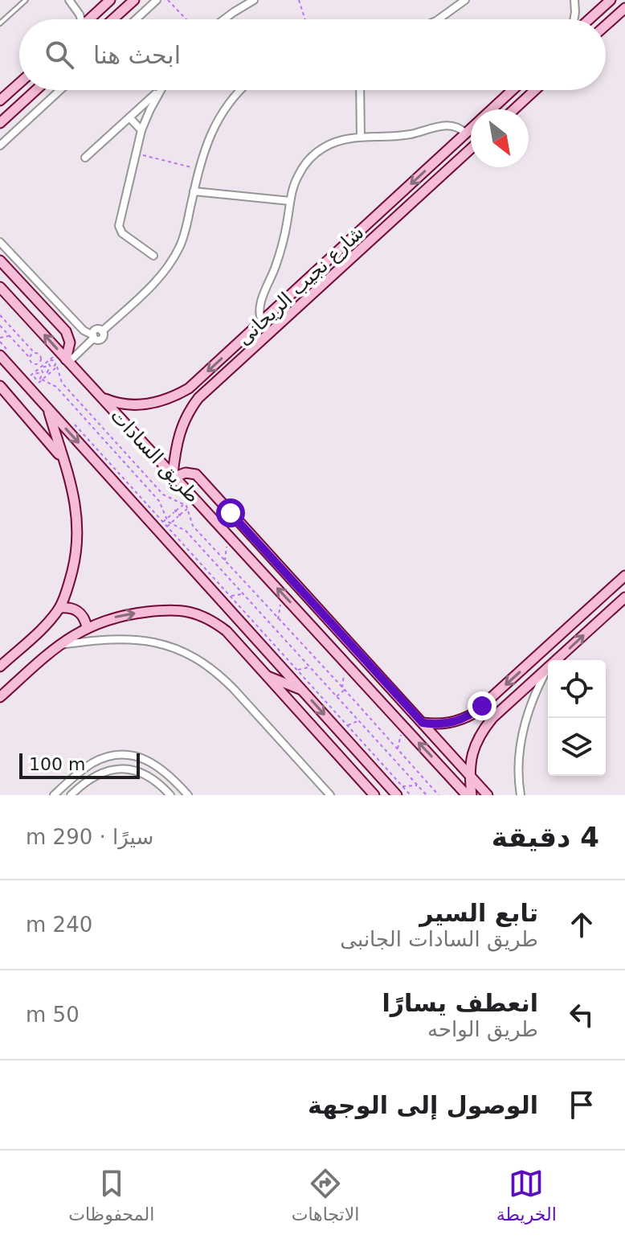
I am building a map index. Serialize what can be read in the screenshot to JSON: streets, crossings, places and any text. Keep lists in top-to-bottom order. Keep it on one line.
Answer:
{"streets":{"street":["شارع نجيب الريحانى","طريق السادات"]},"crossings":[["شارع نجيب الريحانى","طريق السادات"]],"scale_bar":"100 m","north":"bottom right","page":{"search":"ابحث هنا","scale":"100 m","heading":["4 دقيقة","سيرًا · 290 m"],"list":[["تابع السير","طريق السادات الجانبى","240 m"],["انعطف يسارًا","طريق الواحه","50 m"],"الوصول إلى الوجهة"],"nav":["الخريطة","الاتجاهات","المحفوظات"]}}
